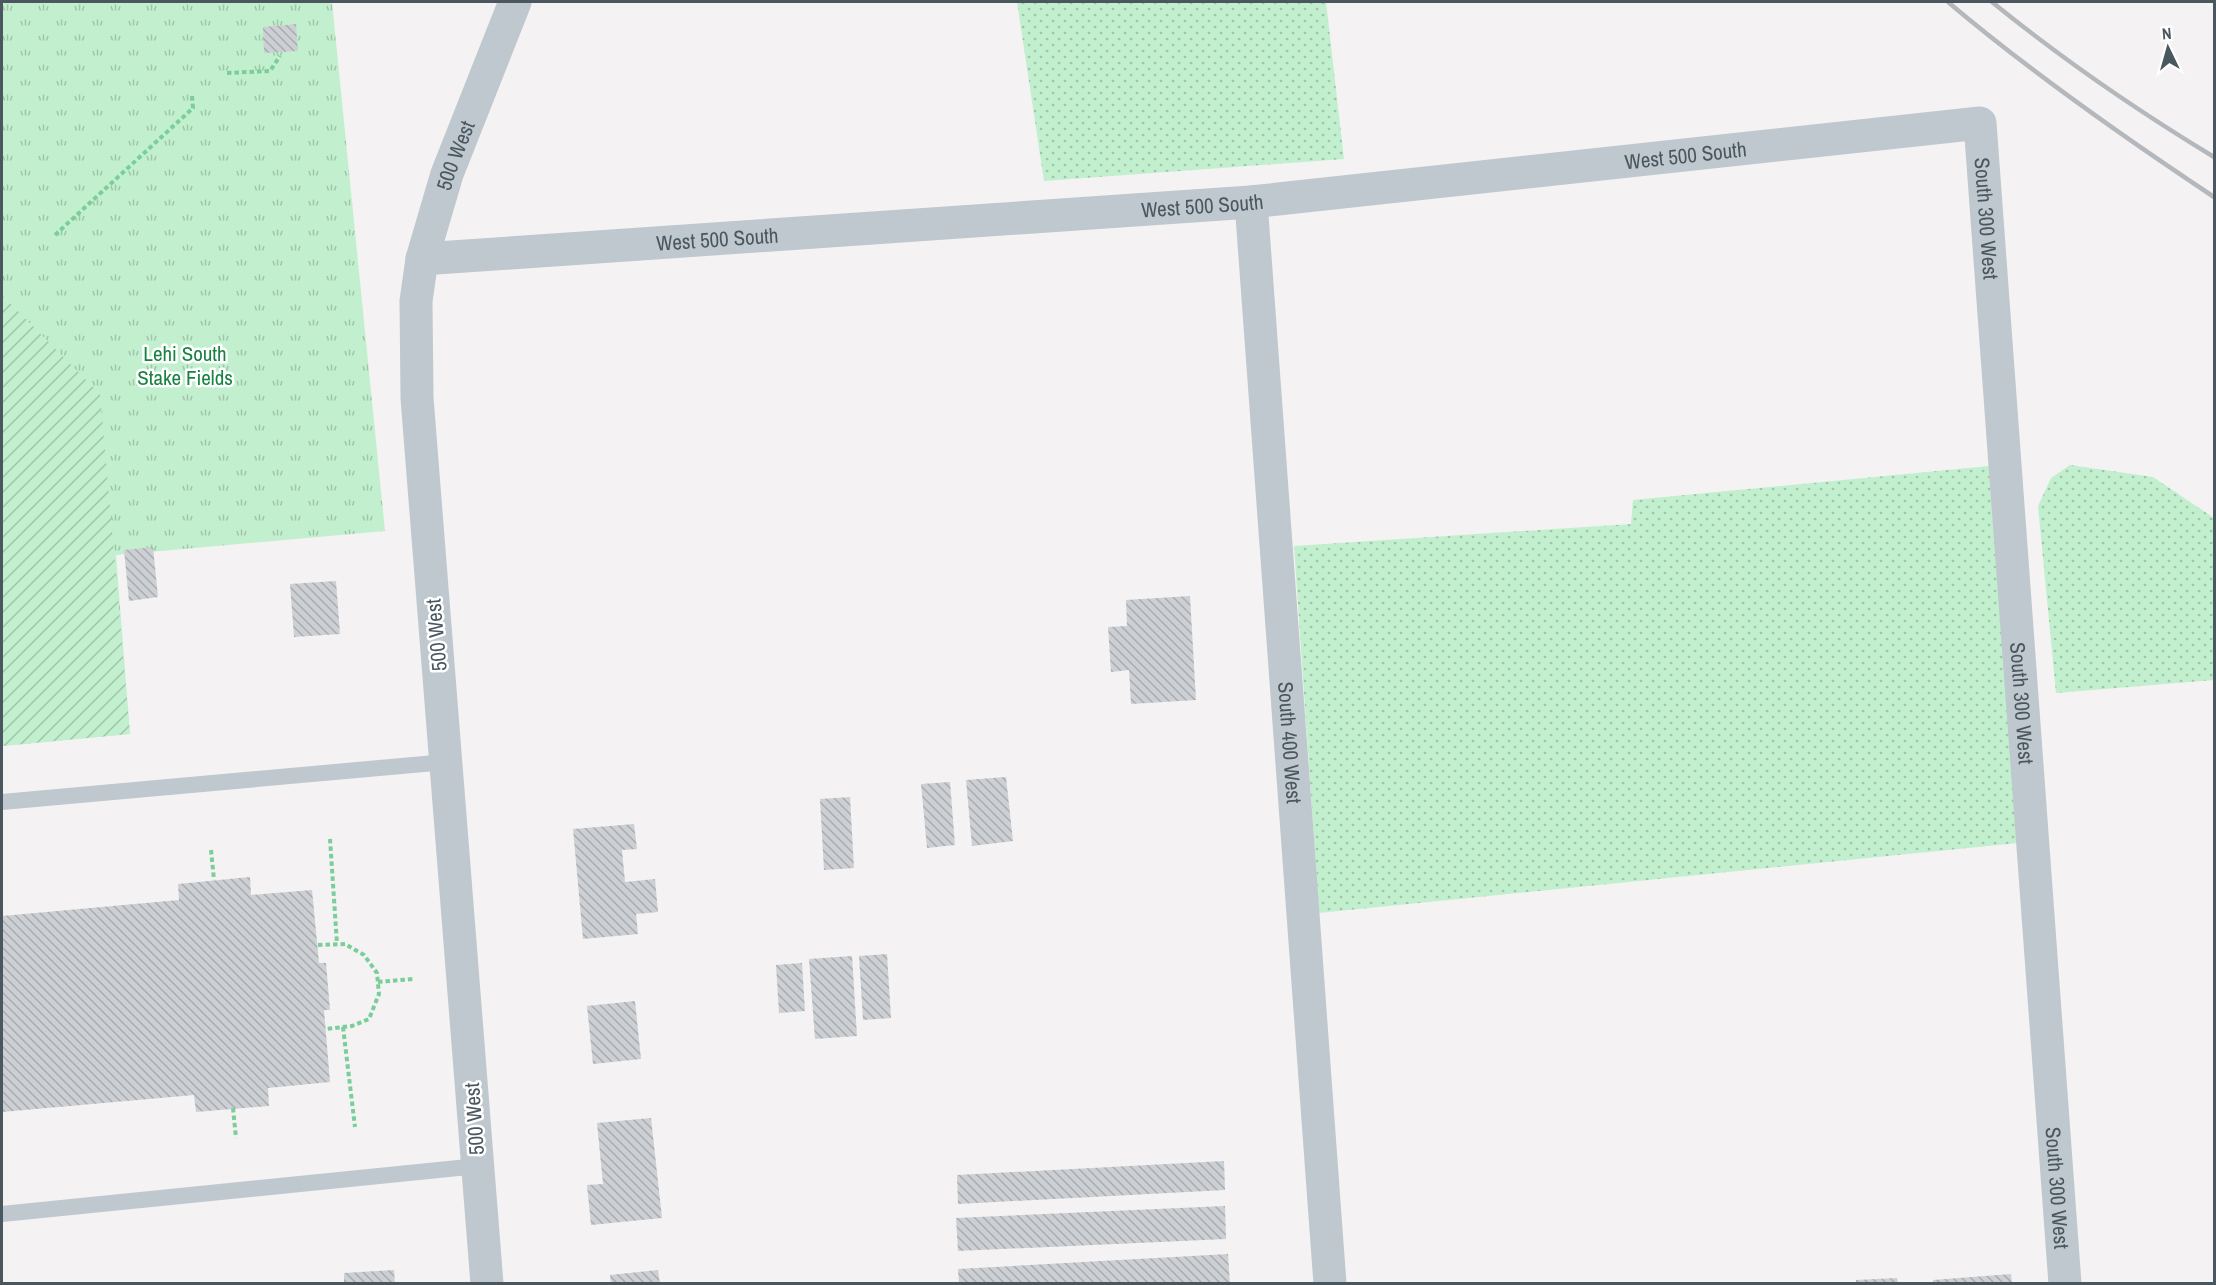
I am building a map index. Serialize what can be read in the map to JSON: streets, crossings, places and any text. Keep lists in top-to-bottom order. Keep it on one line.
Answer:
{"streets":{"street":["500 West","West 500 South","South 300 West","South 400 West"]},"crossings":[["500 West","West 500 South"],["West 500 South","South 300 West"],["West 500 South","South 400 West"]],"parks":["Lehi South Stake Fields"],"north":"top"}
